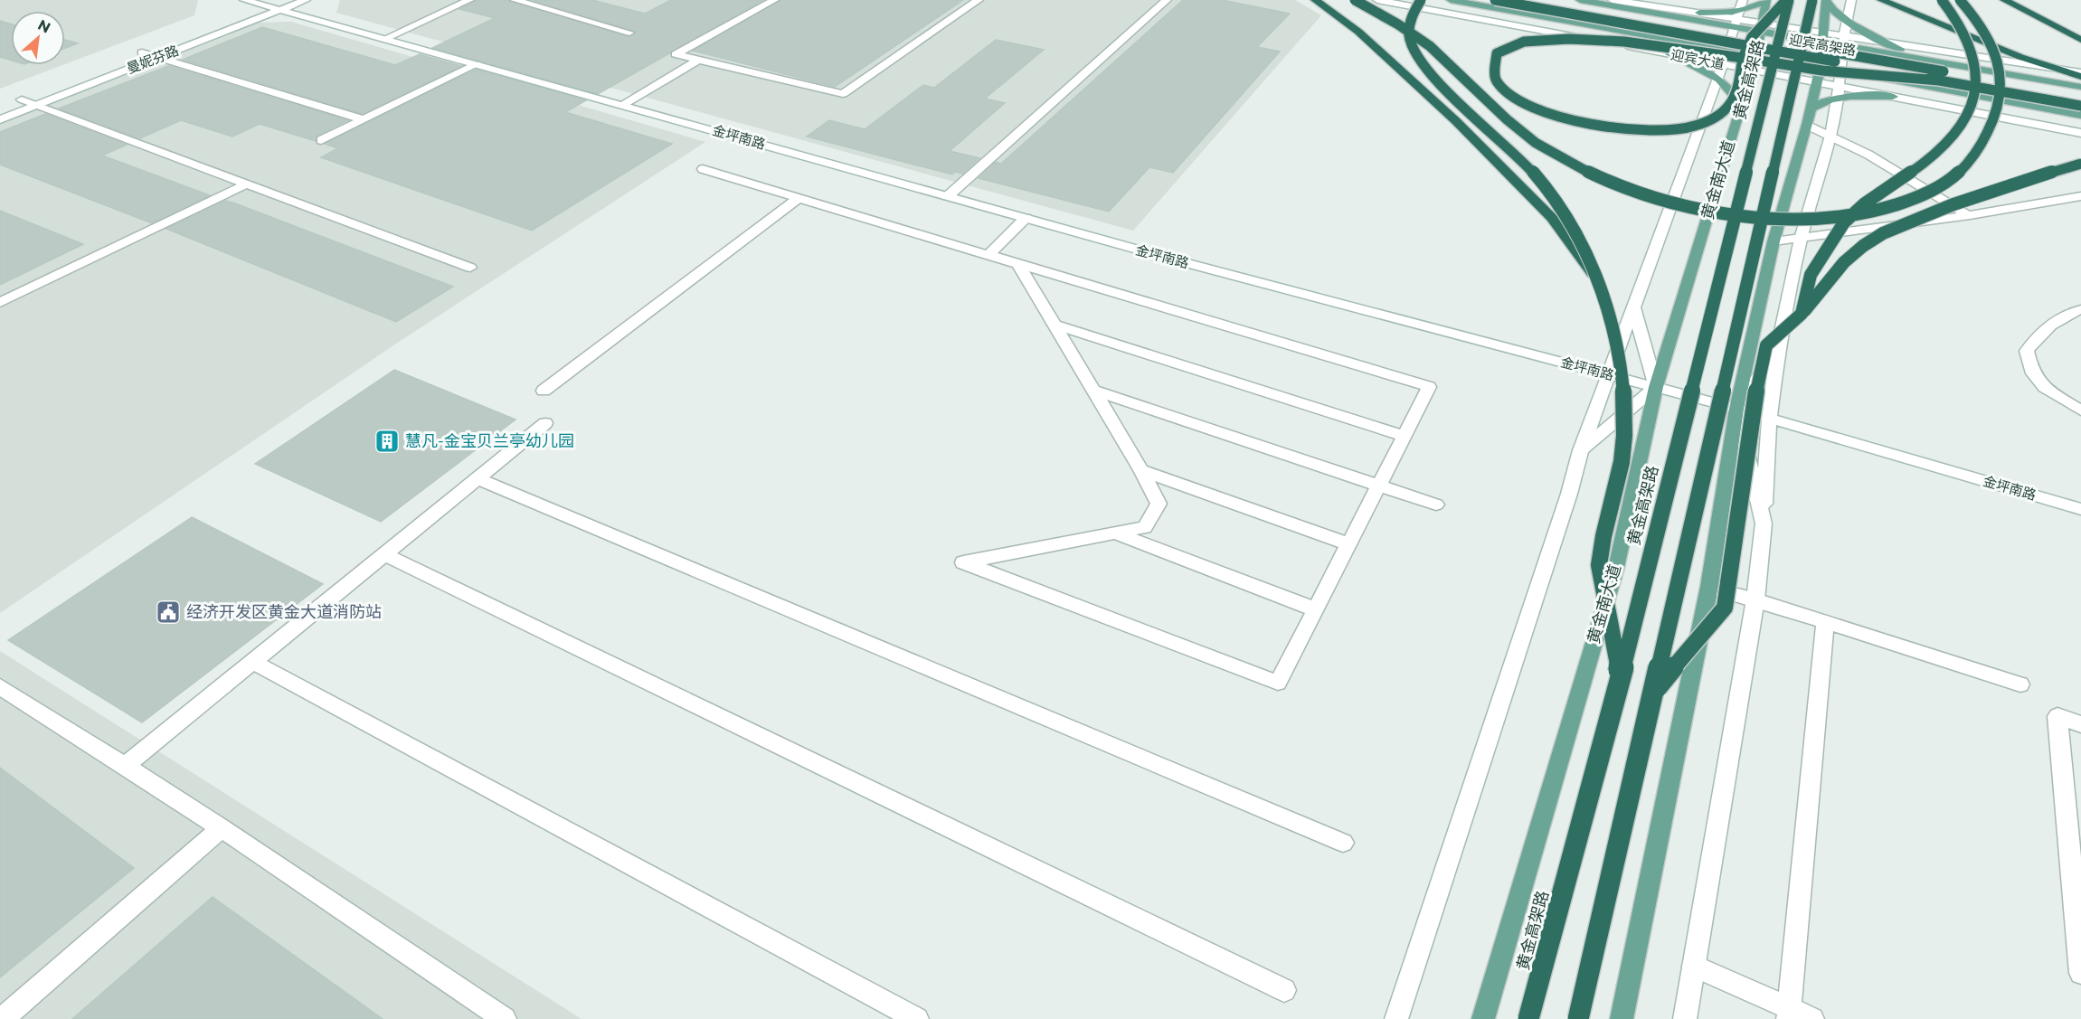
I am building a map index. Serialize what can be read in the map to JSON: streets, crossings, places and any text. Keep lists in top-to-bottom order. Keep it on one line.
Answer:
{"streets":{"highway":["迎宾高架路","黄金高架路"],"main road":["迎宾大道","黄金南大道"],"street":["曼妮芬路","金坪南路"]},"crossings":[["曼妮芬路","金坪南路"],["迎宾大道","黄金南大道"],["金坪南路","黄金南大道"]],"places":{"building":["慧凡-金宝贝兰亭幼儿园"],"public building":["经济开发区黄金大道消防站"]},"north":"top right"}
